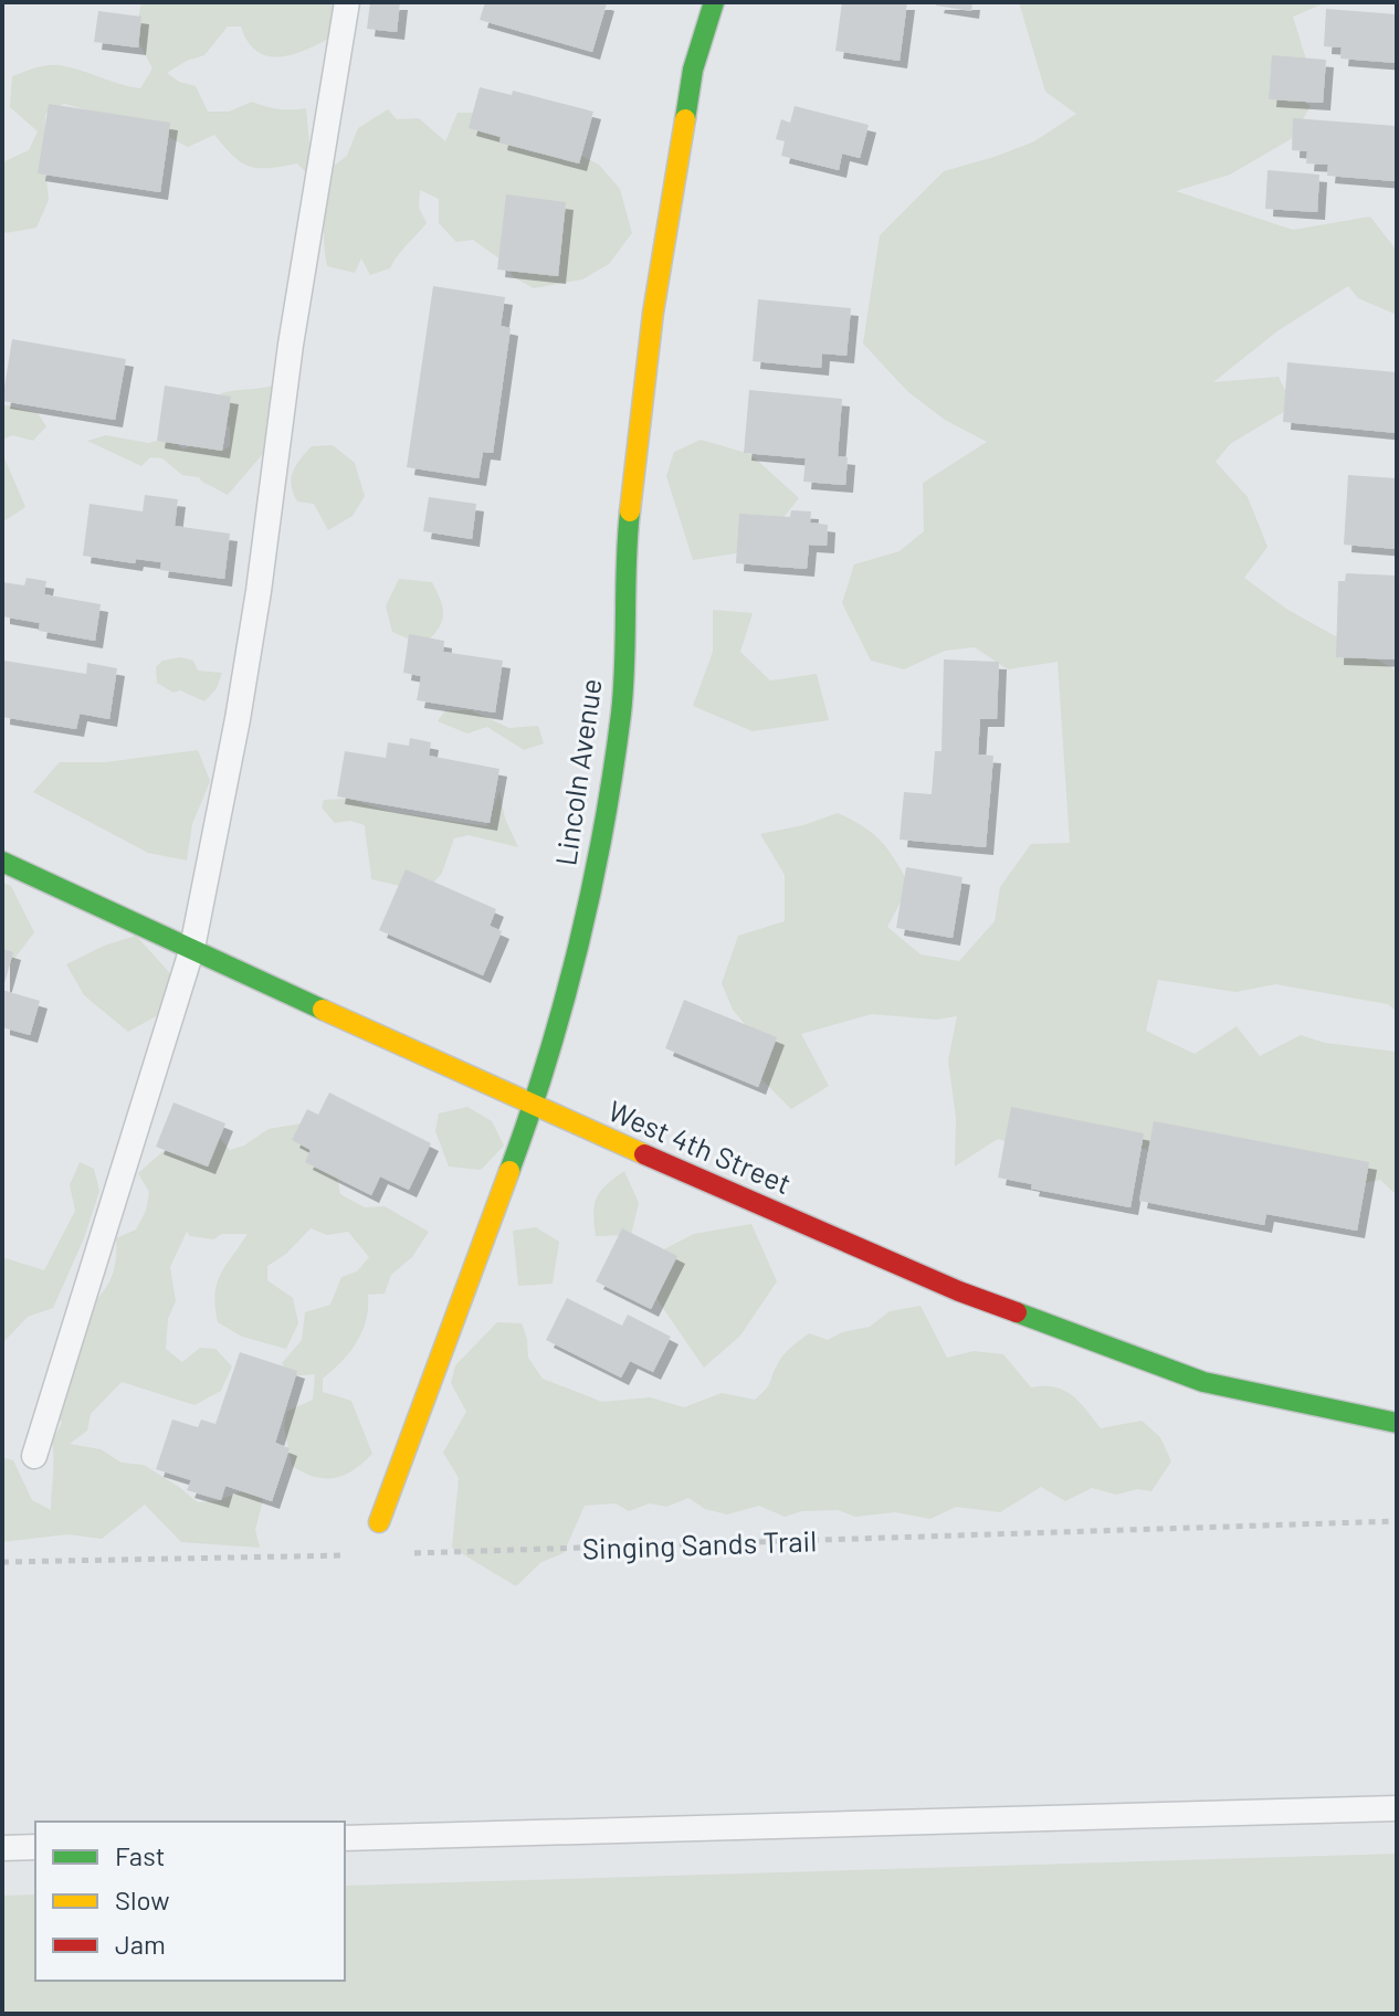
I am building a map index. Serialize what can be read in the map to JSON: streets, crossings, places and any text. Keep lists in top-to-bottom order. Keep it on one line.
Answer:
{"streets":{"street":["Lincoln Avenue","West 4th Street"],"path":["Singing Sands Trail"]},"crossings":[["Lincoln Avenue","West 4th Street"]],"legend":["Fast","Slow","Jam"]}
